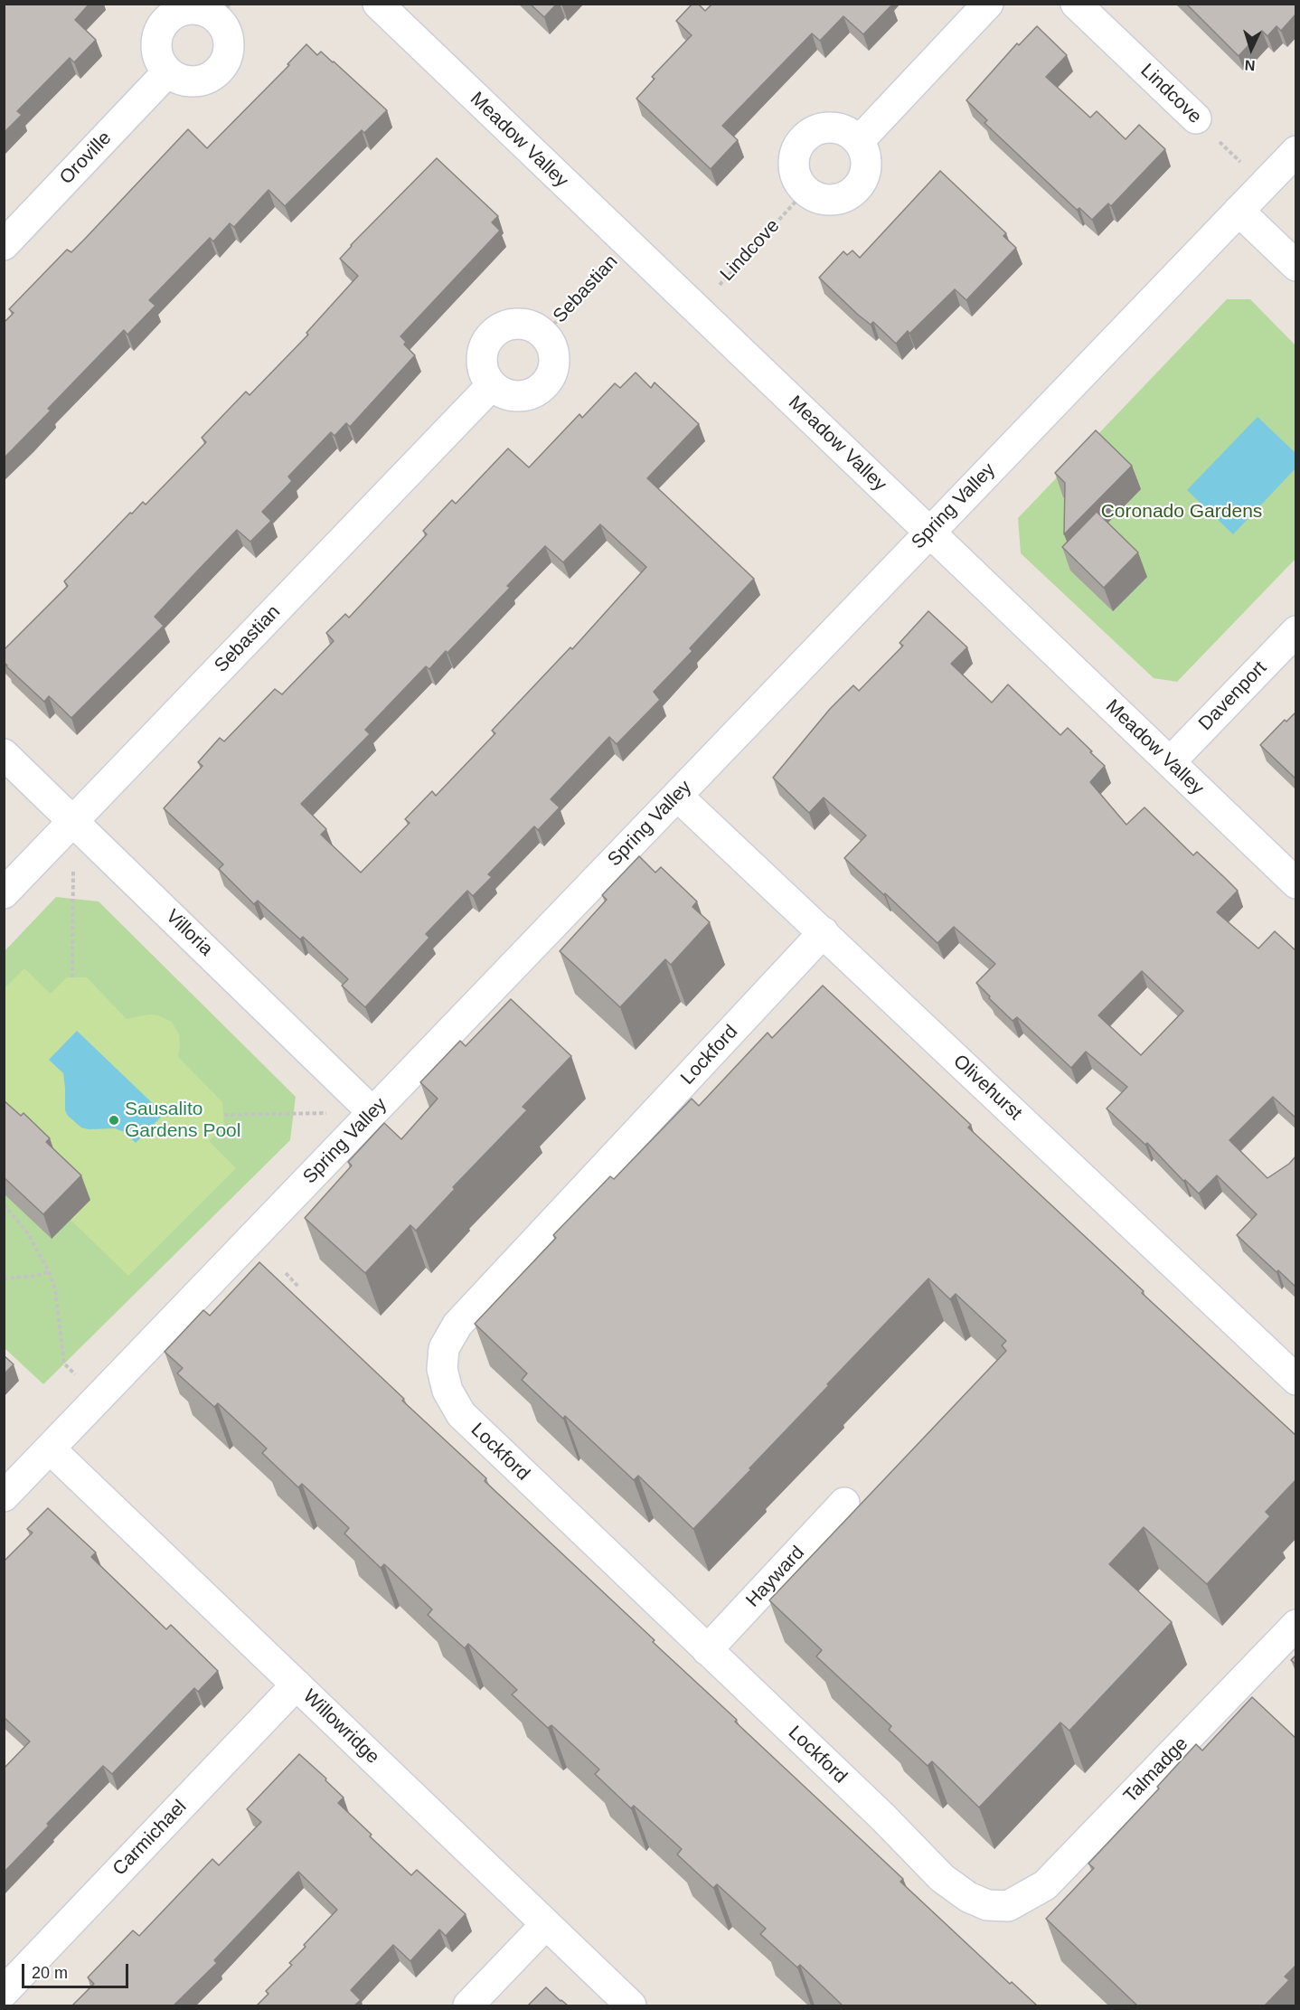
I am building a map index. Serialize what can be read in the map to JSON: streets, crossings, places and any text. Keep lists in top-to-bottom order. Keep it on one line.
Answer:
{"streets":{"street":["Lindcove","Meadow Valley","Oroville","Sebastian","Spring Valley","Davenport","Villoria","Lockford","Olivehurst","Hayward","Willowridge","Talmadge","Carmichael"]},"crossings":[["Lindcove","Meadow Valley"],["Lindcove","Spring Valley"],["Meadow Valley","Sebastian"],["Meadow Valley","Spring Valley"],["Meadow Valley","Davenport"],["Sebastian","Villoria"],["Spring Valley","Villoria"],["Spring Valley","Olivehurst"],["Spring Valley","Willowridge"],["Lockford","Olivehurst"],["Lockford","Hayward"],["Lockford","Talmadge"],["Willowridge","Carmichael"]],"parks":["Coronado Gardens"],"places":["Sausalito Gardens Pool"],"scale_bar":"20 m","north":"bottom"}
